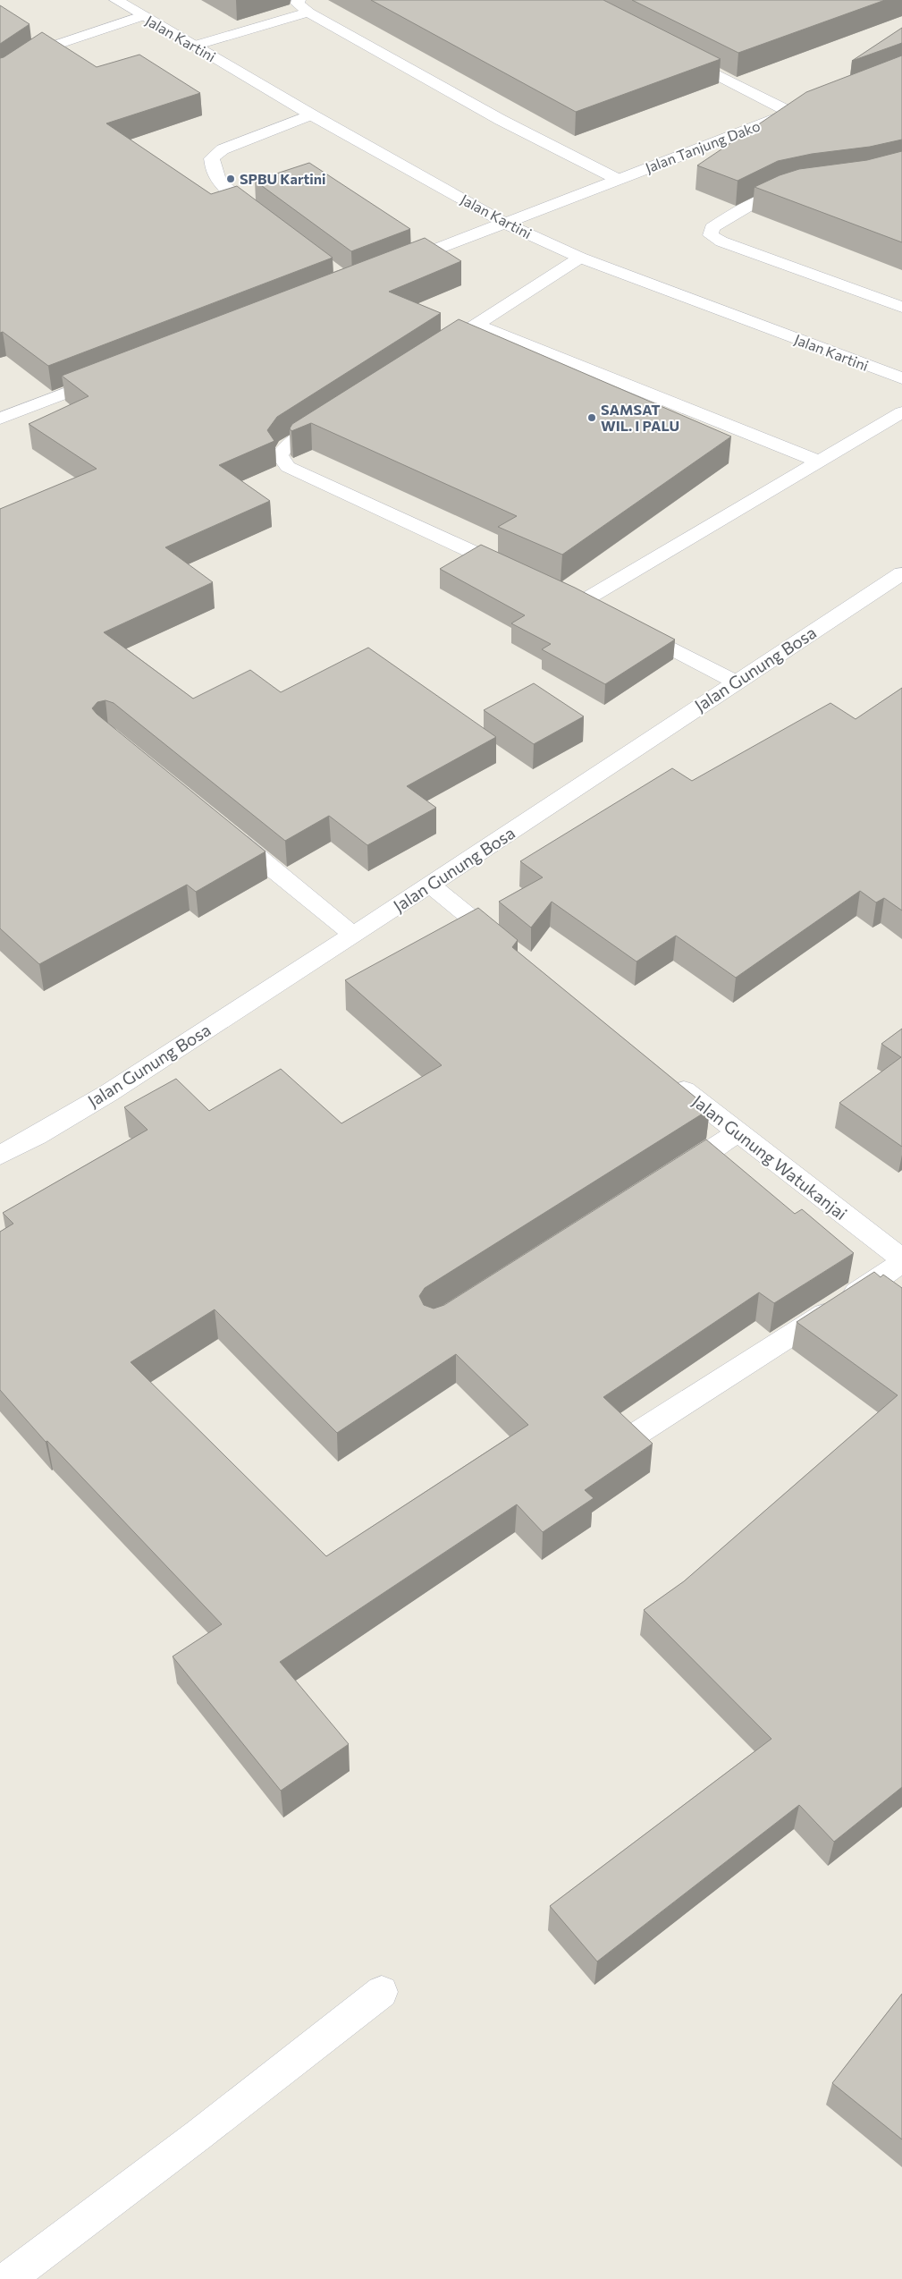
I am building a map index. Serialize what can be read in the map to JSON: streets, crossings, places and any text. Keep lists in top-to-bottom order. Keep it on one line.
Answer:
{"streets":{"street":["Jalan Kartini","Jalan Tanjung Dako","Jalan Gunung Bosa","Jalan Gunung Watukanjai"]},"crossings":[["Jalan Kartini","Jalan Tanjung Dako"]],"places":["SPBU Kartini","SAMSAT WIL. I PALU"]}
